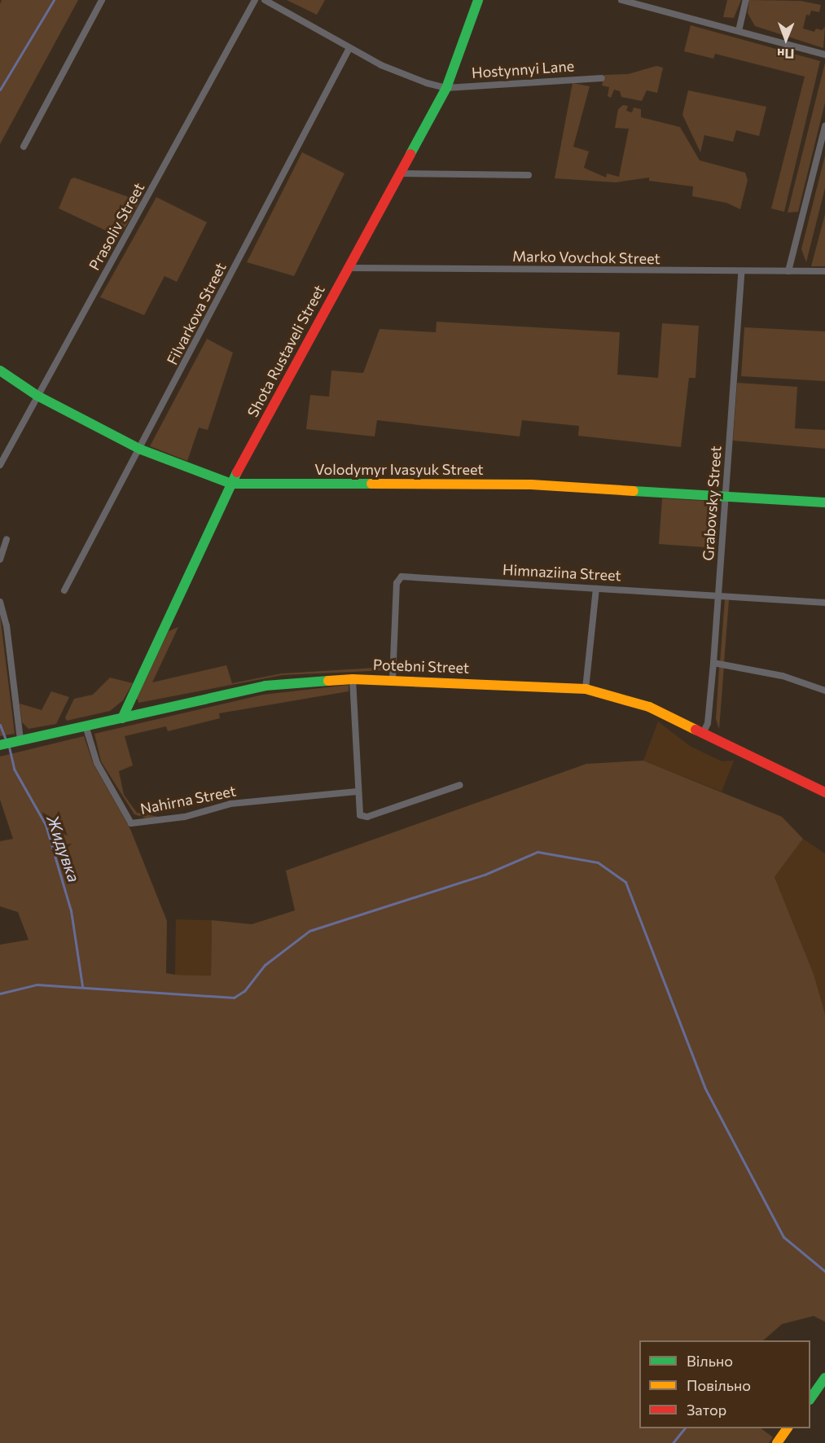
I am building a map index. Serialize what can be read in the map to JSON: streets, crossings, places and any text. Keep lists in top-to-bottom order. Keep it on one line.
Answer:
{"streets":{"street":["Hostynnyi Lane","Prasoliv Street","Marko Vovchok Street","Filvarkova Street","Shota Rustaveli Street","Volodymyr Ivasyuk Street","Grabovsky Street","Himnaziina Street","Potebni Street","Nahirna Street"]},"crossings":[["Hostynnyi Lane","Filvarkova Street"],["Hostynnyi Lane","Shota Rustaveli Street"],["Prasoliv Street","Volodymyr Ivasyuk Street"],["Marko Vovchok Street","Shota Rustaveli Street"],["Marko Vovchok Street","Grabovsky Street"],["Filvarkova Street","Volodymyr Ivasyuk Street"],["Shota Rustaveli Street","Volodymyr Ivasyuk Street"],["Shota Rustaveli Street","Potebni Street"],["Volodymyr Ivasyuk Street","Grabovsky Street"],["Grabovsky Street","Himnaziina Street"],["Grabovsky Street","Potebni Street"],["Himnaziina Street","Potebni Street"],["Potebni Street","Nahirna Street"]],"water":["Жидувка"],"legend":["Вільно","Повільно","Затор"],"north":"bottom"}
